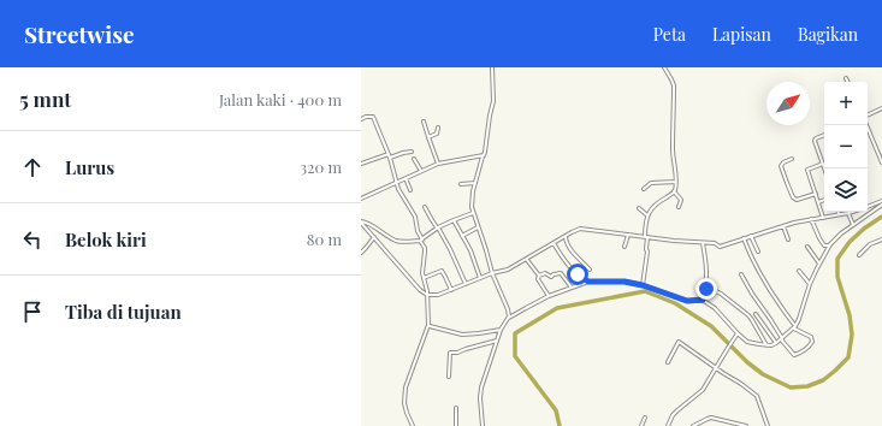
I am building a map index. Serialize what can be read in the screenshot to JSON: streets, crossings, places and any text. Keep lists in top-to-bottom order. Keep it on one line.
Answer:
{"north":"top right","page":{"header":"Streetwise","nav":["Peta","Lapisan","Bagikan"],"heading":["5 mnt","Jalan kaki · 400 m"],"map_buttons":["+","−"],"list":[["Lurus","320 m"],["Belok kiri","80 m"],"Tiba di tujuan"]}}
